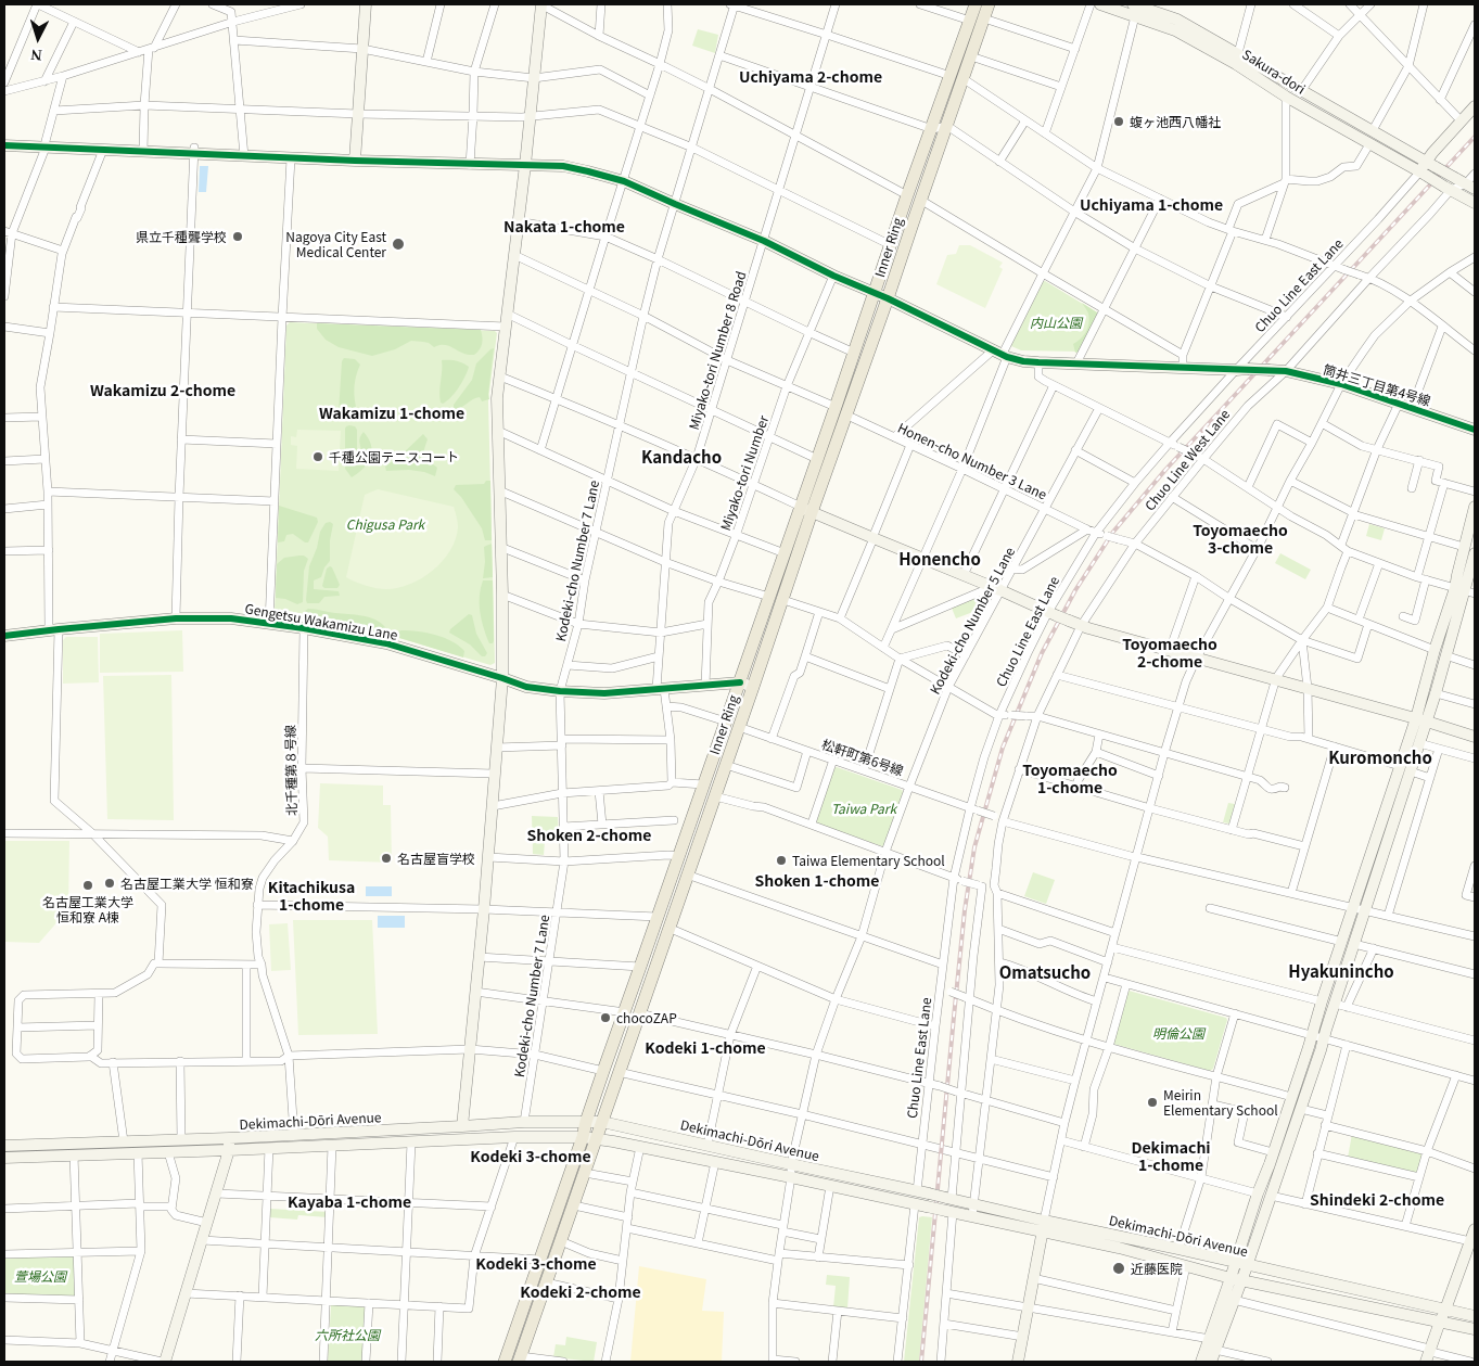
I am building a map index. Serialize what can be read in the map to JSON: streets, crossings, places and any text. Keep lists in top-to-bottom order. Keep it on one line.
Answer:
{"streets":{"main road":["Inner Ring"],"street":["Sakura-dori","Chuo Line East Lane","Miyako-tori Number 8 Road","筒井三丁目第4号線","Chuo Line West Lane","Honen-cho Number 3 Lane","Miyako-tori Number","Kodeki-cho Number 7 Lane","Kodeki-cho Number 5 Lane","Gengetsu Wakamizu Lane","松軒町第6号線","北千種第８号線","Dekimachi-Dōri Avenue"]},"crossings":[["Sakura-dori","Chuo Line East Lane"],["Sakura-dori","Chuo Line West Lane"],["Inner Ring","筒井三丁目第4号線"],["Inner Ring","Honen-cho Number 3 Lane"],["Inner Ring","Gengetsu Wakamizu Lane"],["Inner Ring","松軒町第6号線"],["Inner Ring","Dekimachi-Dōri Avenue"],["Chuo Line East Lane","筒井三丁目第4号線"],["Chuo Line East Lane","Honen-cho Number 3 Lane"],["Chuo Line East Lane","松軒町第6号線"],["Chuo Line East Lane","Dekimachi-Dōri Avenue"],["Miyako-tori Number 8 Road","筒井三丁目第4号線"],["Miyako-tori Number 8 Road","Honen-cho Number 3 Lane"],["Miyako-tori Number 8 Road","Gengetsu Wakamizu Lane"],["筒井三丁目第4号線","Chuo Line West Lane"],["筒井三丁目第4号線","Miyako-tori Number"],["筒井三丁目第4号線","Kodeki-cho Number 7 Lane"],["Chuo Line West Lane","Honen-cho Number 3 Lane"],["Chuo Line West Lane","松軒町第6号線"],["Chuo Line West Lane","Dekimachi-Dōri Avenue"],["Honen-cho Number 3 Lane","Miyako-tori Number"],["Honen-cho Number 3 Lane","Kodeki-cho Number 7 Lane"],["Honen-cho Number 3 Lane","Kodeki-cho Number 5 Lane"],["Miyako-tori Number","Gengetsu Wakamizu Lane"],["Kodeki-cho Number 7 Lane","Gengetsu Wakamizu Lane"],["Kodeki-cho Number 7 Lane","Dekimachi-Dōri Avenue"],["Kodeki-cho Number 5 Lane","松軒町第6号線"],["Kodeki-cho Number 5 Lane","Dekimachi-Dōri Avenue"],["Gengetsu Wakamizu Lane","北千種第８号線"],["北千種第８号線","Dekimachi-Dōri Avenue"]],"districts":["Uchiyama 2-chome","Uchiyama 1-chome","Nakata 1-chome","Wakamizu 2-chome","Wakamizu 1-chome","Kandacho","Toyomaecho 3-chome","Honencho","Toyomaecho 2-chome","Kuromoncho","Toyomaecho 1-chome","Shoken 2-chome","Shoken 1-chome","Kitachikusa 1-chome","Hyakunincho","Omatsucho","Kodeki 1-chome","Dekimachi 1-chome","Kodeki 3-chome","Shindeki 2-chome","Kayaba 1-chome","Kodeki 3-chome","Kodeki 2-chome"],"parks":["内山公園","Chigusa Park","Taiwa Park","明倫公園","萱場公園","六所社公園"],"places":["蝮ヶ池西八幡社","県立千種聾学校","Nagoya City East Medical Center","千種公園テニスコート","名古屋盲学校","Taiwa Elementary School","名古屋工業大学 恒和寮","名古屋工業大学 恒和寮 A棟","chocoZAP","Meirin Elementary School","近藤医院"],"north":"bottom"}
